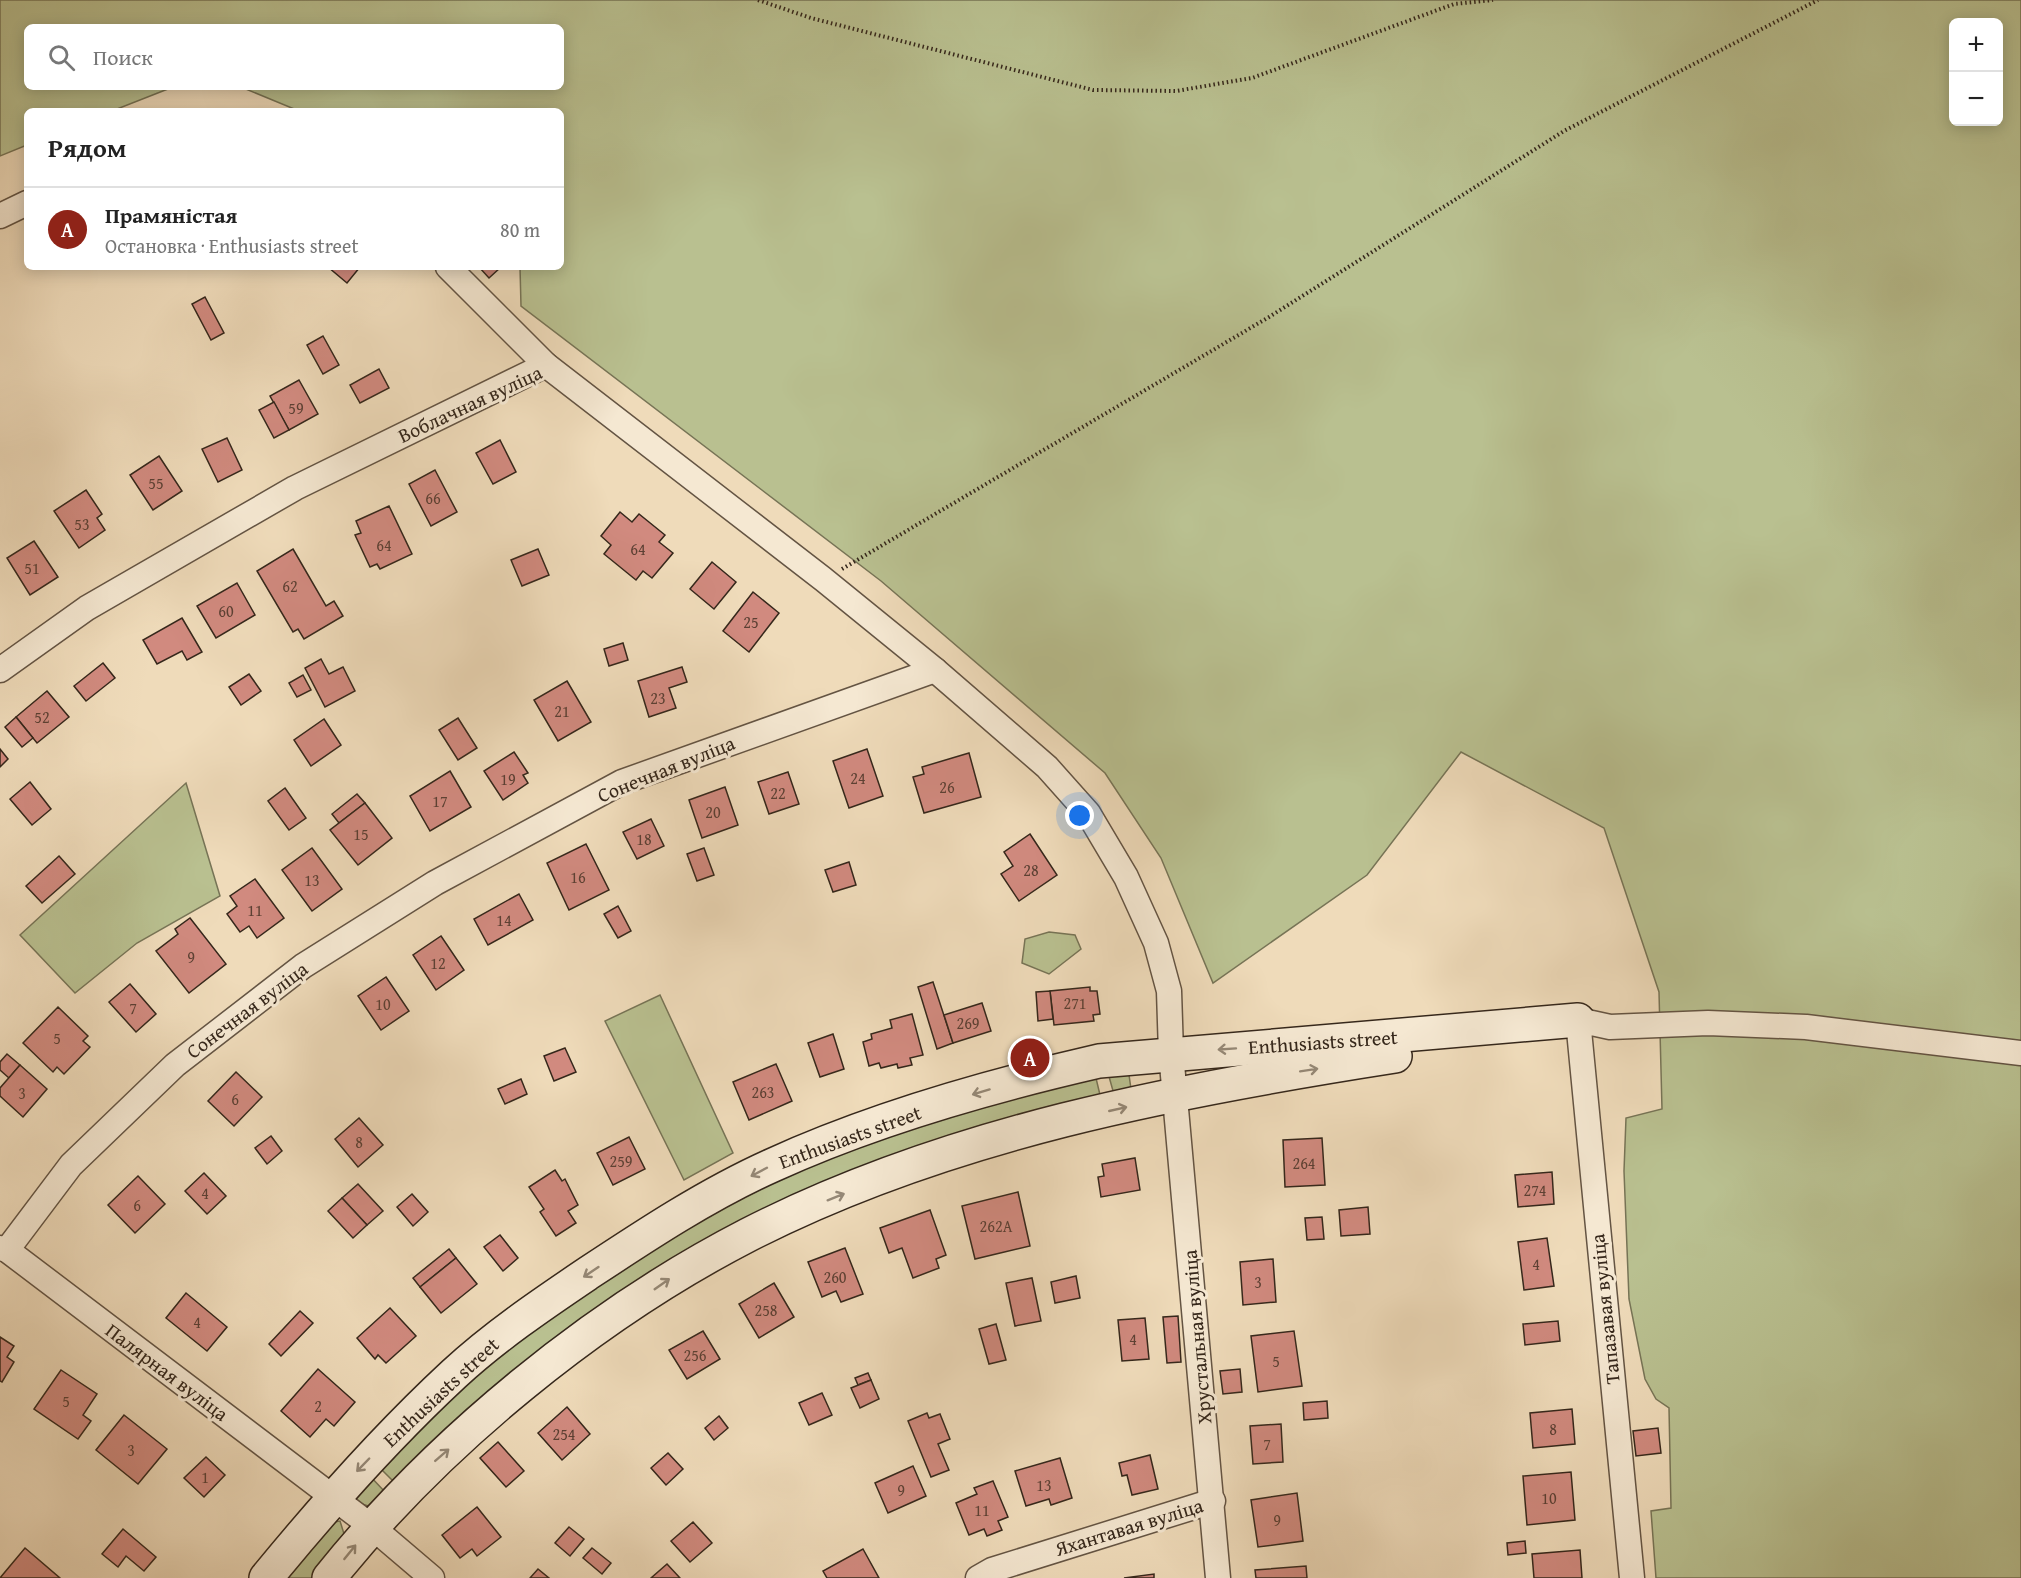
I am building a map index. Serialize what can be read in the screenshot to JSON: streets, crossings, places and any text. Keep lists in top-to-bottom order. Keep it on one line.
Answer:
{"streets":{"street":["Воблачная вуліца","Сонечная вуліца","Enthusiasts street","Тапазавая вуліца","Хрустальная вуліца","Палярная вуліца","Яхантавая вуліца"]},"crossings":[["Воблачная вуліца","Сонечная вуліца"],["Сонечная вуліца","Палярная вуліца"],["Enthusiasts street","Тапазавая вуліца"],["Enthusiasts street","Хрустальная вуліца"],["Enthusiasts street","Палярная вуліца"],["Хрустальная вуліца","Яхантавая вуліца"]],"house_numbers":["59","55","66","53","64","64","51","62","60","25","23","21","52","24","19","26","22","17","20","15","18","28","16","13","11","14","9","12","271","10","7","269","5","263","3","6","8","259","264","274","4","6","262А","4","260","3","258","4","4","256","5","5","2","8","254","7","3","1","13","9","10","11","9"],"page":{"map_buttons":["+","−"],"search":"Поиск","heading":"Рядом","list":[{"mark":"A","name":"Прамяністая","note":"Остановка · Enthusiasts street","value":"80 m"}],"pins":"A"}}
